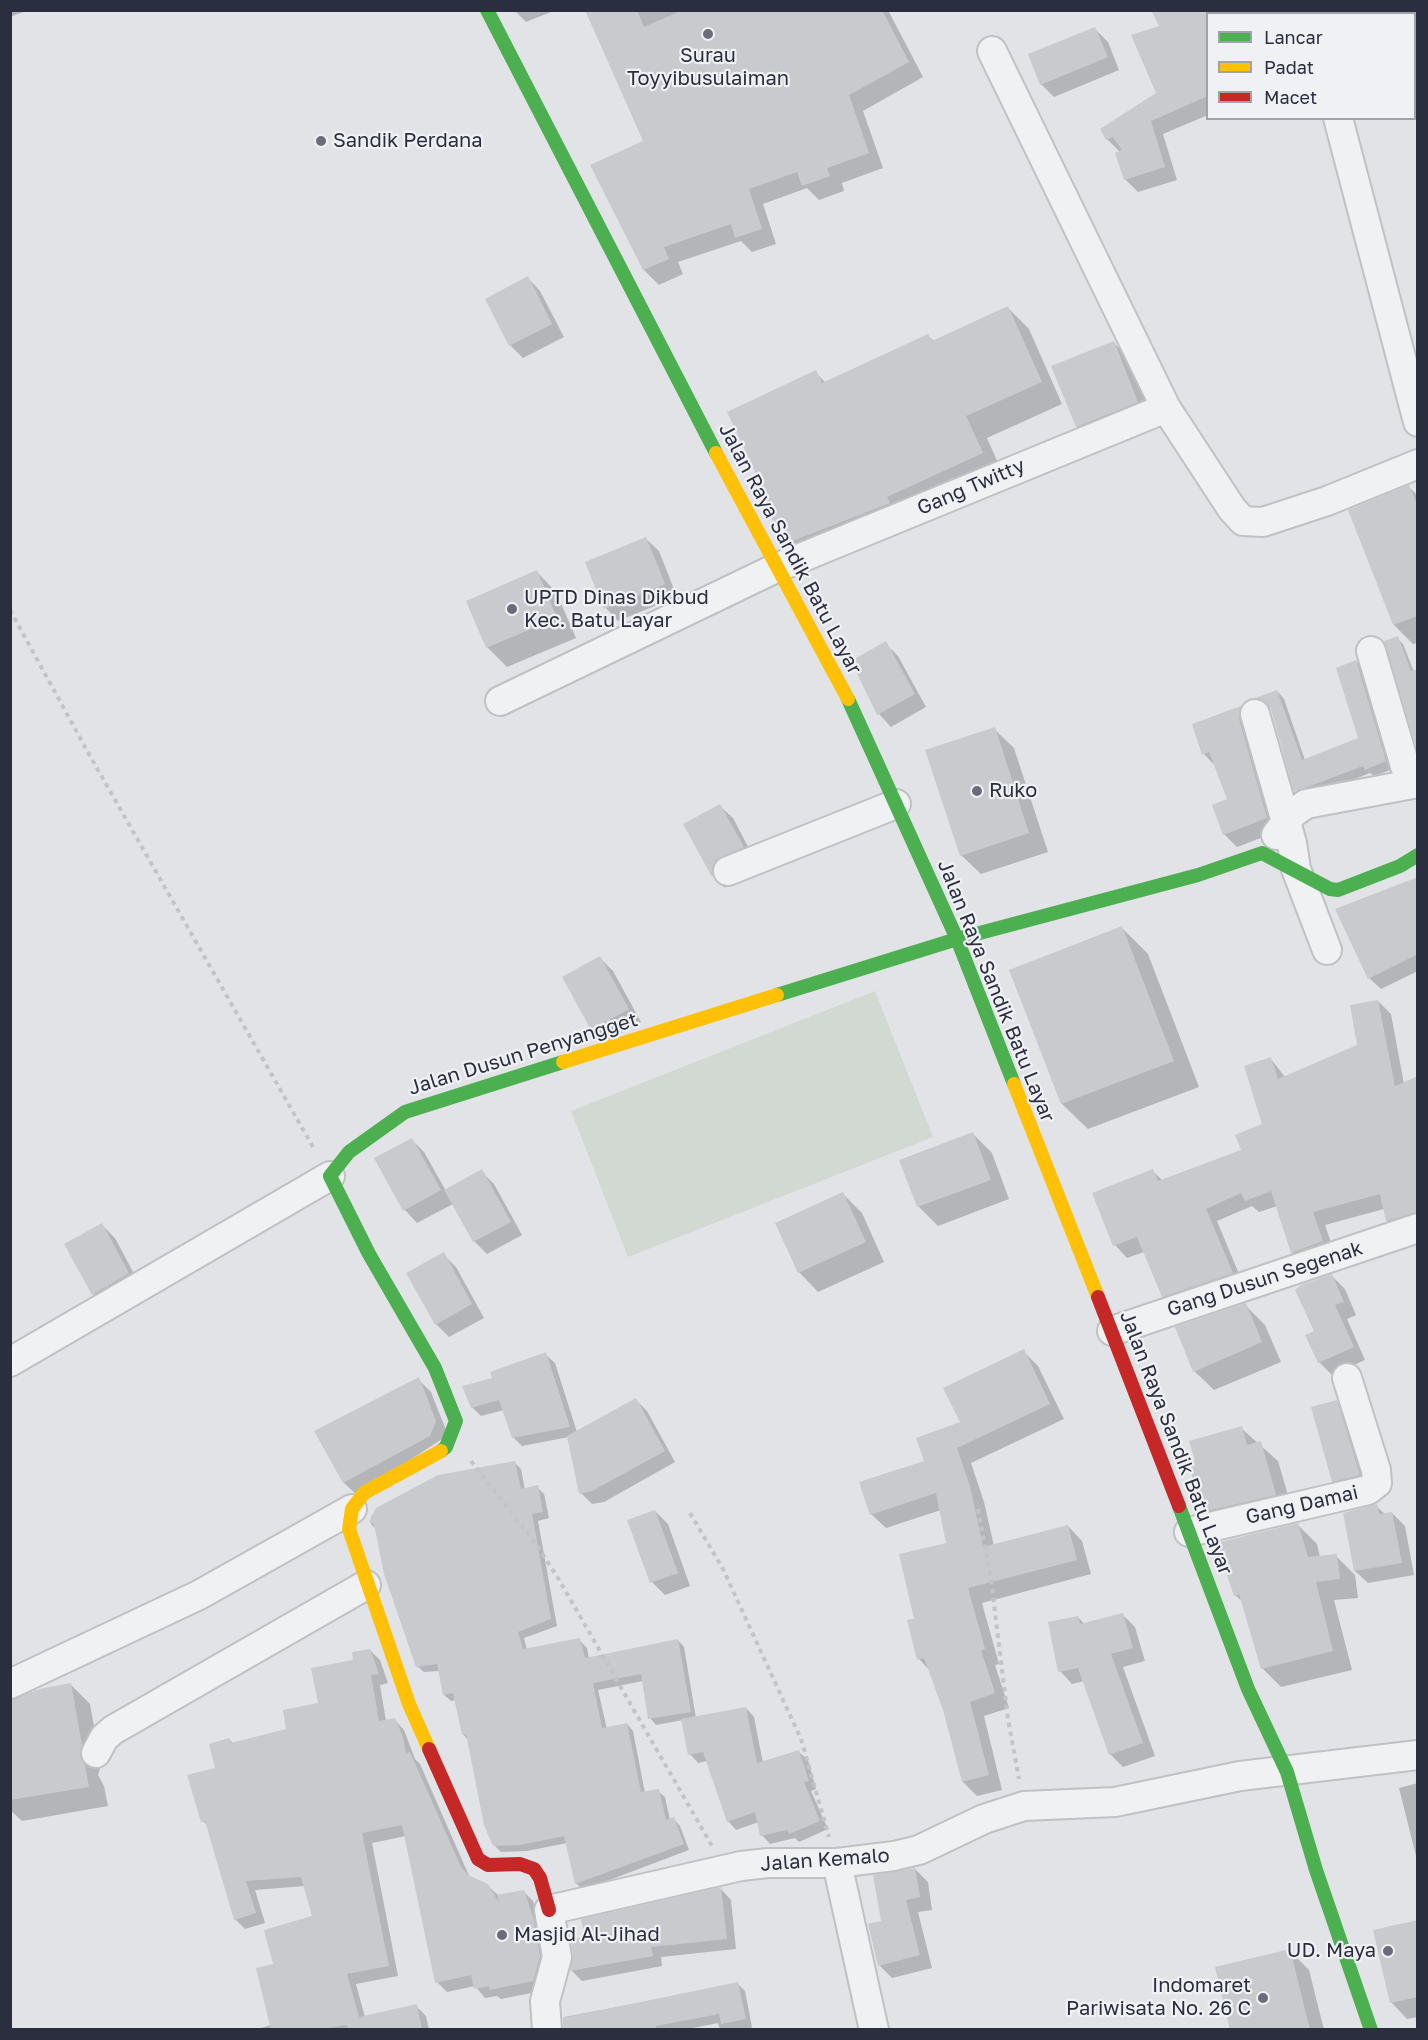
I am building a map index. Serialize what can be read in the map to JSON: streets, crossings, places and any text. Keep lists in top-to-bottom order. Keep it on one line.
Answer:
{"streets":{"main road":["Jalan Raya Sandik Batu Layar","Jalan Dusun Penyangget"],"street":["Gang Twitty","Gang Dusun Segenak","Gang Damai","Jalan Kemalo"]},"crossings":[["Gang Twitty","Jalan Raya Sandik Batu Layar"],["Jalan Raya Sandik Batu Layar","Jalan Dusun Penyangget"],["Jalan Raya Sandik Batu Layar","Gang Dusun Segenak"],["Jalan Raya Sandik Batu Layar","Gang Damai"],["Jalan Raya Sandik Batu Layar","Jalan Kemalo"]],"places":["Surau Toyyibusulaiman","Sandik Perdana","UPTD Dinas Dikbud Kec. Batu Layar","Ruko","Masjid Al-Jihad","UD. Maya","Indomaret Pariwisata No. 26 C"],"legend":["Lancar","Padat","Macet"]}
